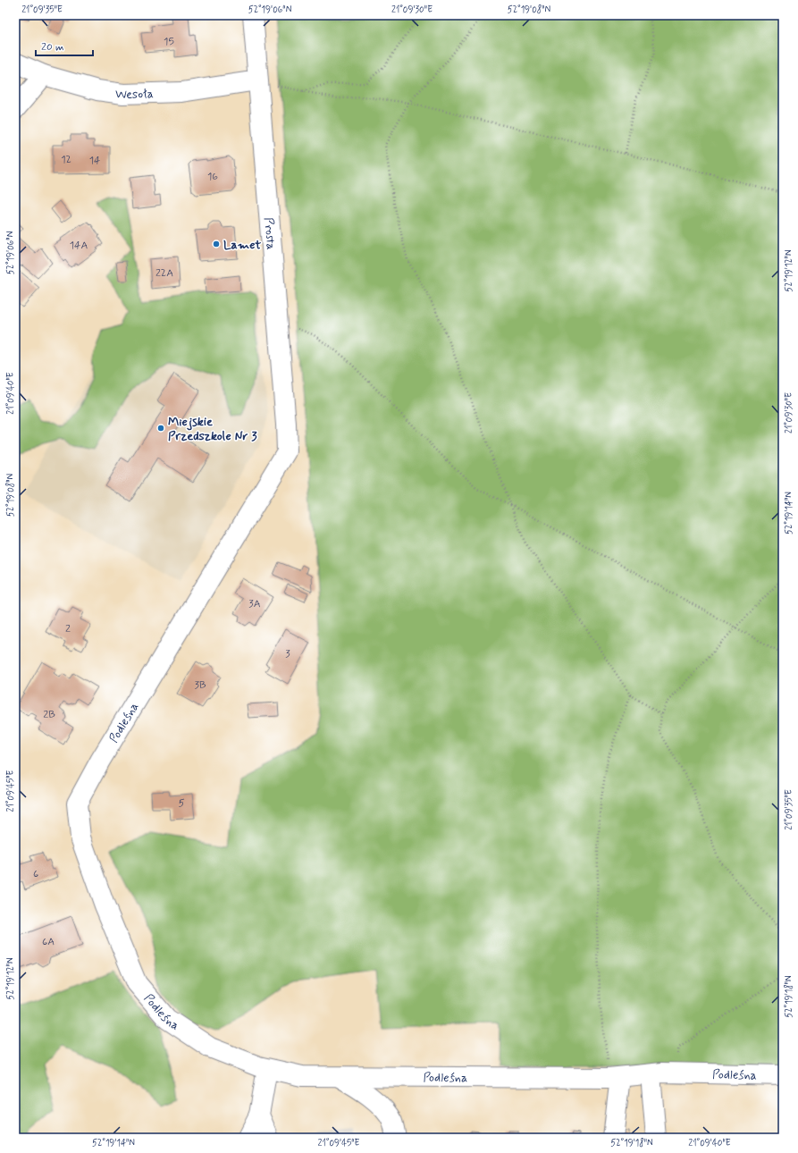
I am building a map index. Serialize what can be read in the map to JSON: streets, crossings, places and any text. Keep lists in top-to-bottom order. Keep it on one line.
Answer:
{"streets":{"street":["Wesoła","Prosta","Podleśna"]},"crossings":[["Wesoła","Prosta"],["Prosta","Podleśna"]],"places":["Lamet","Miejskie Przedszkole Nr 3"],"house_numbers":["15","12","14","16","14A","22A","3A","2","3","3B","2B","5","6","6A"],"scale_bar":"20 m","coordinates":["21°09'35\"E","52°19'06\"N","21°09'30\"E","52°19'08\"N","52°19'12\"N","21°09'40\"E","52°19'14\"N","21°09'45\"E","52°19'18\"N"]}
